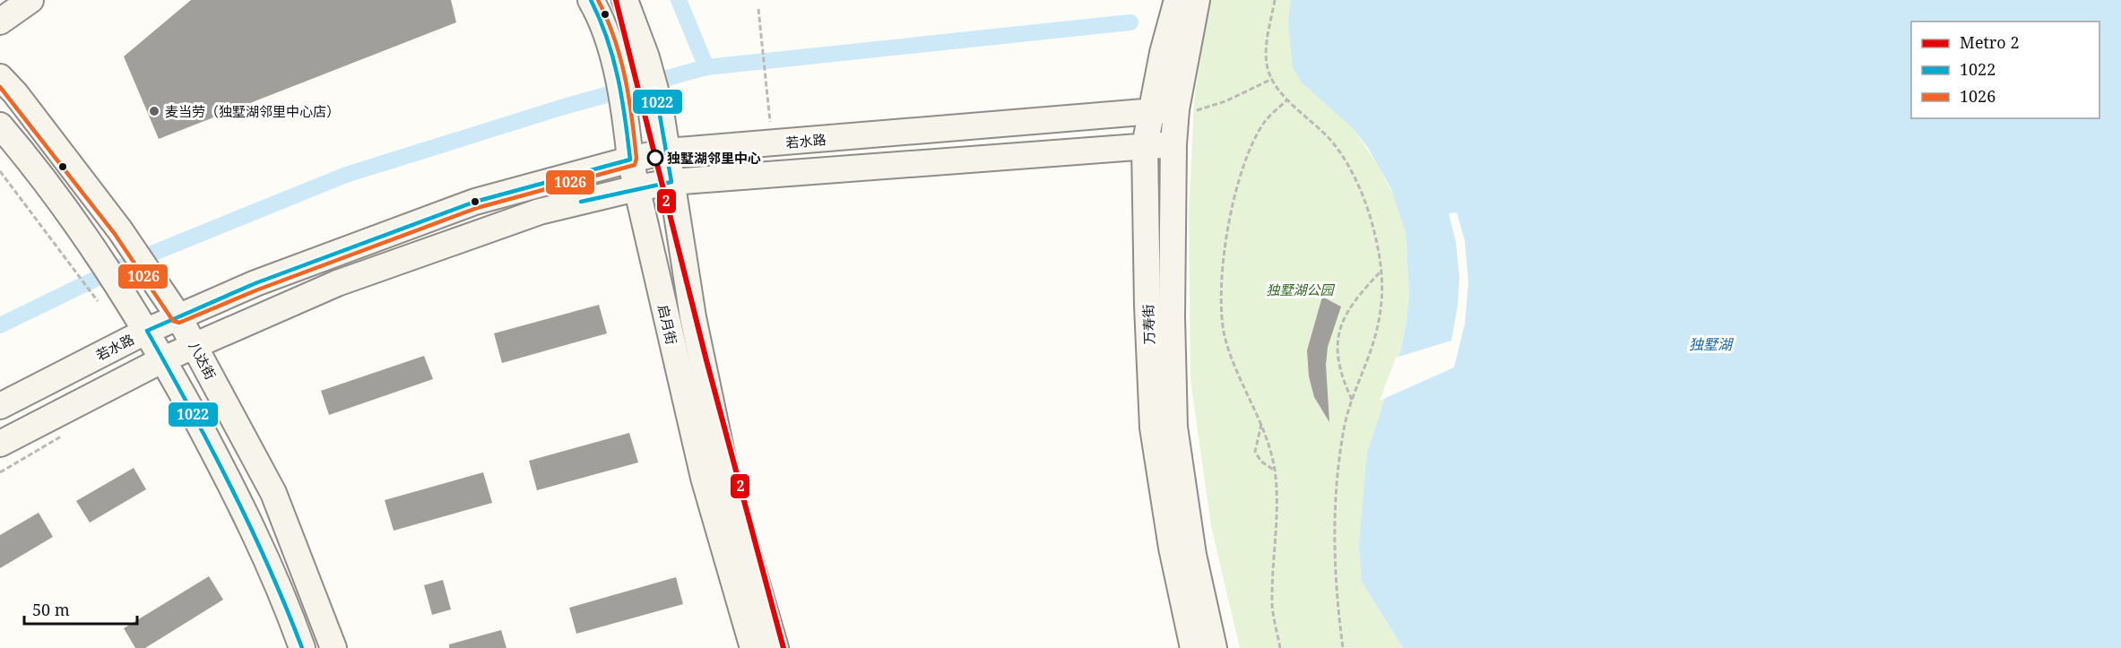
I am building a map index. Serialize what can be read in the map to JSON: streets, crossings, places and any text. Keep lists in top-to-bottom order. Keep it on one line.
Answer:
{"streets":{"street":["若水路","启月街","万寿街","八达街"]},"crossings":[["若水路","启月街"],["若水路","万寿街"],["若水路","八达街"]],"water":["独墅湖"],"parks":["独墅湖公园"],"places":["麦当劳（独墅湖邻里中心店）","独墅湖邻里中心"],"lines":["metro line 2","transit line 1022","transit line 1026"],"legend":["Metro 2","1022","1026"],"scale_bar":"50 m"}
